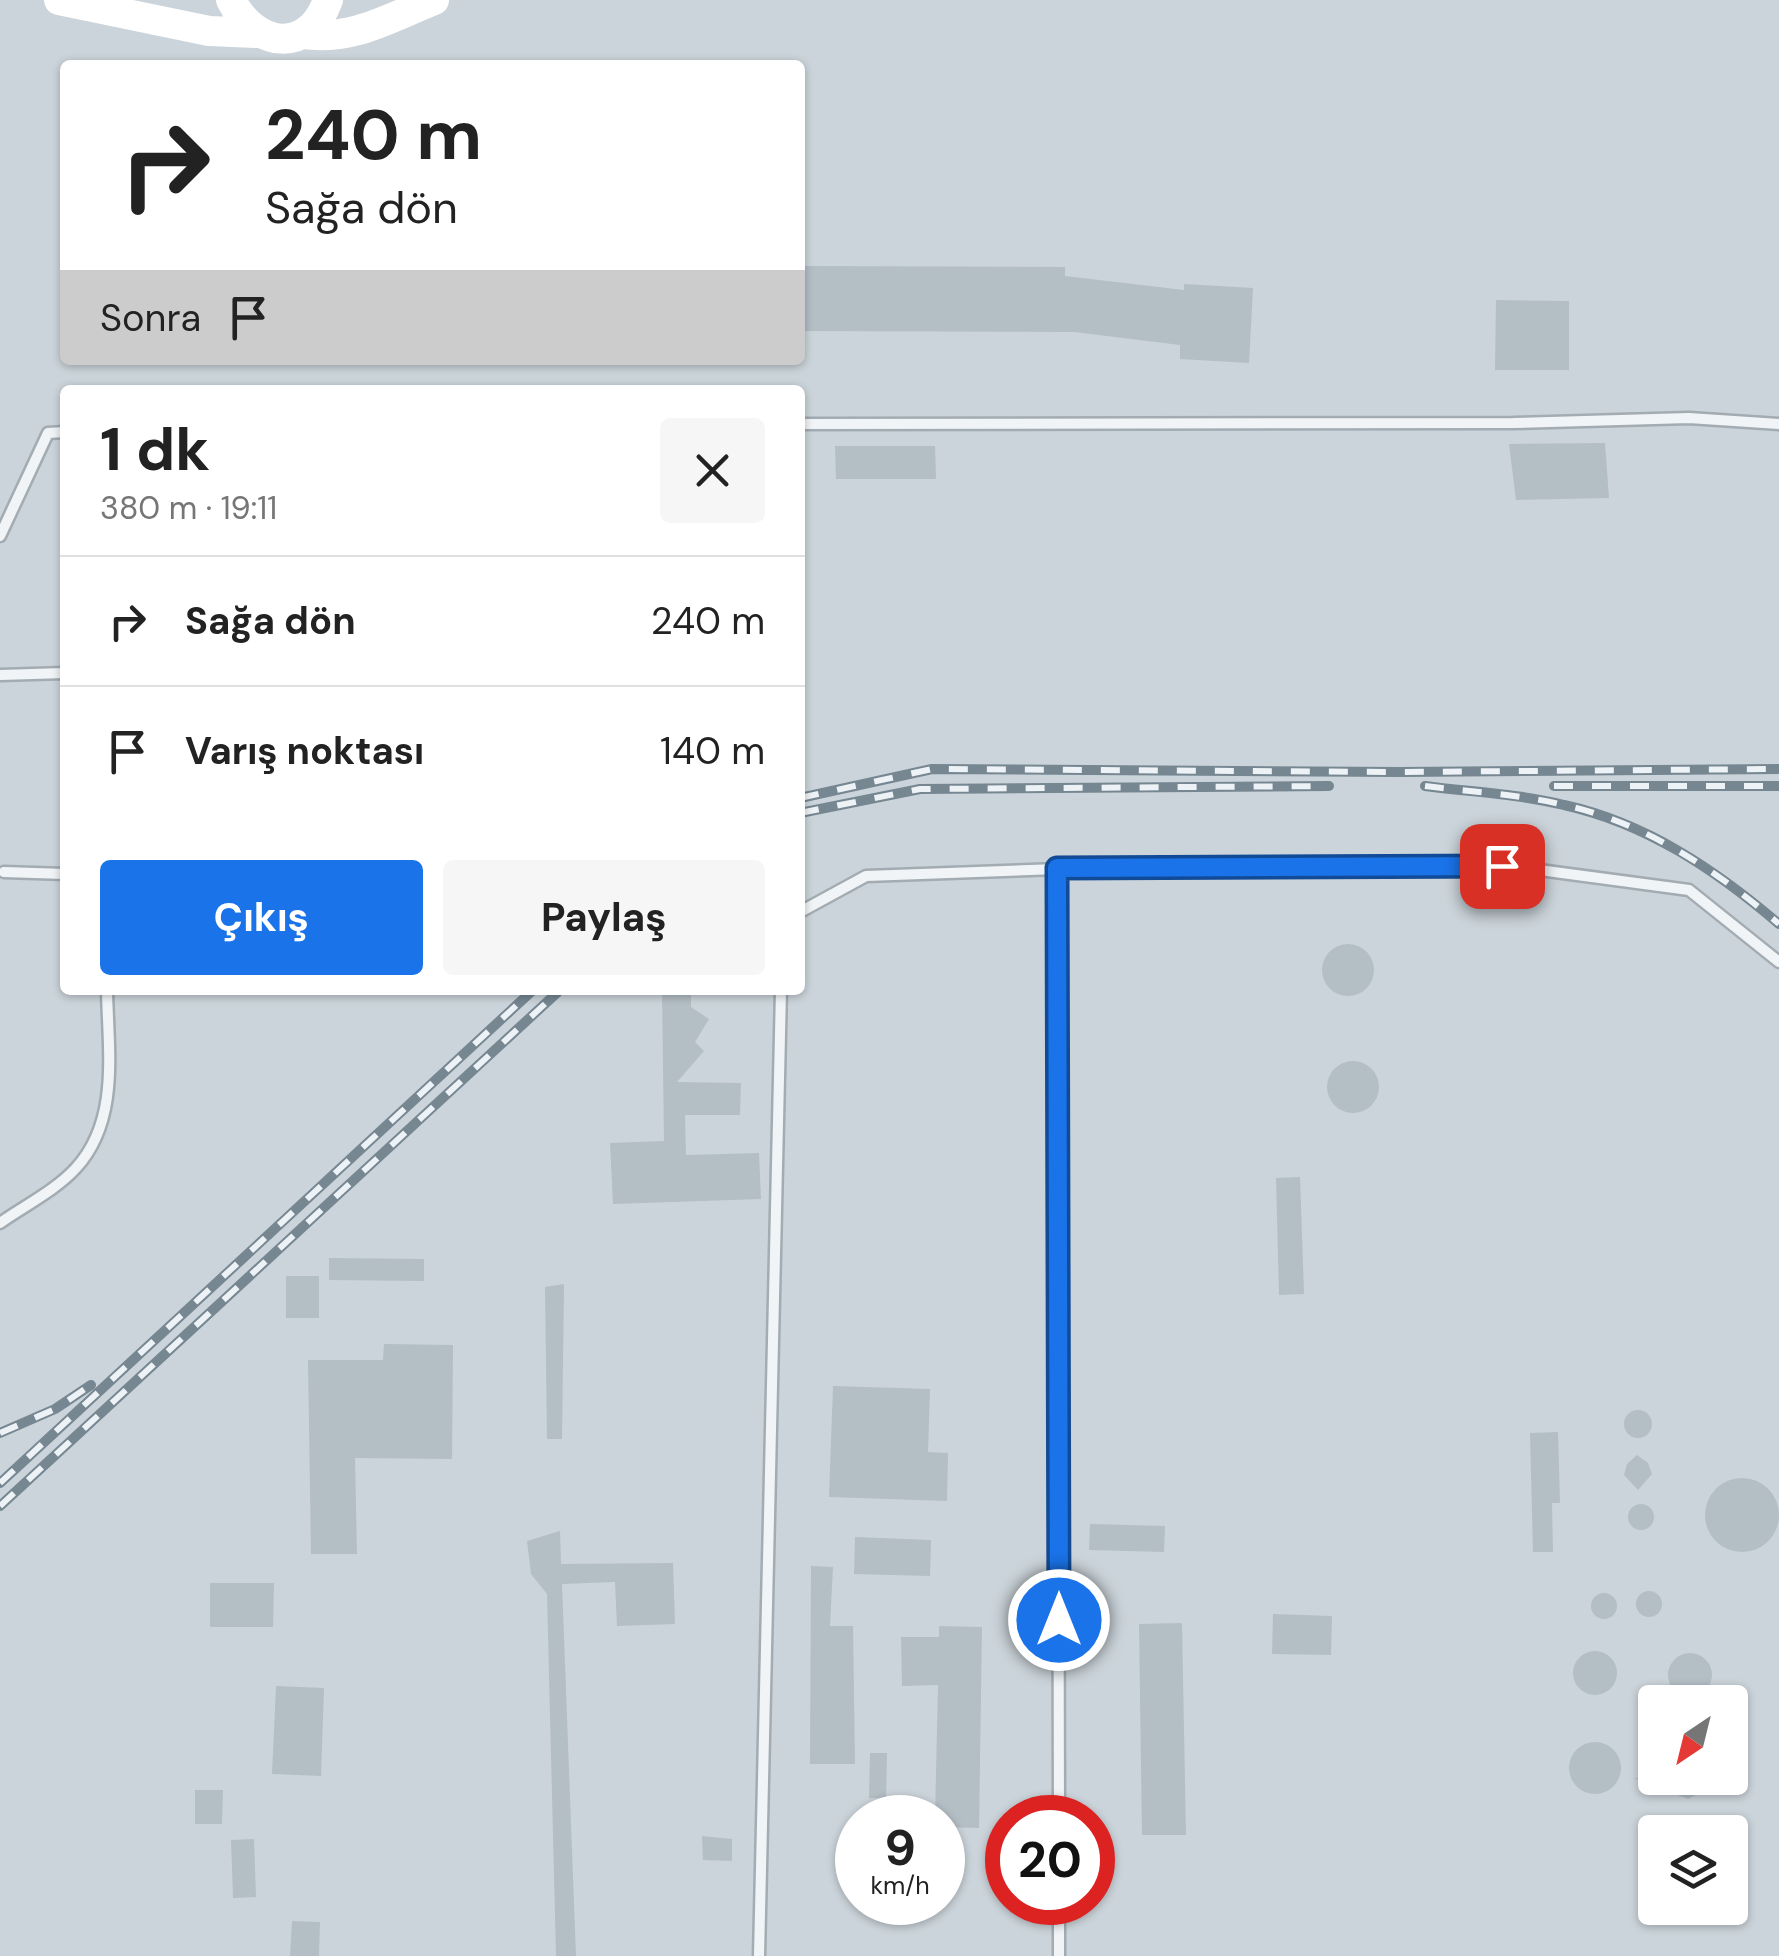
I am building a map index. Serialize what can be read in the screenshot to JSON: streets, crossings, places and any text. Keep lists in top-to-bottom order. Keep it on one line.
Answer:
{"north":"bottom left","page":{"turn":["240 m","Sağa dön"],"then":"Sonra","heading":["1 dk","380 m · 19:11"],"list":[{"name":"Sağa dön","value":"240 m"},{"name":"Varış noktası","value":"140 m"}],"buttons":["Çıkış","Paylaş"],"speed":"9 km/h","limit":"20"}}
